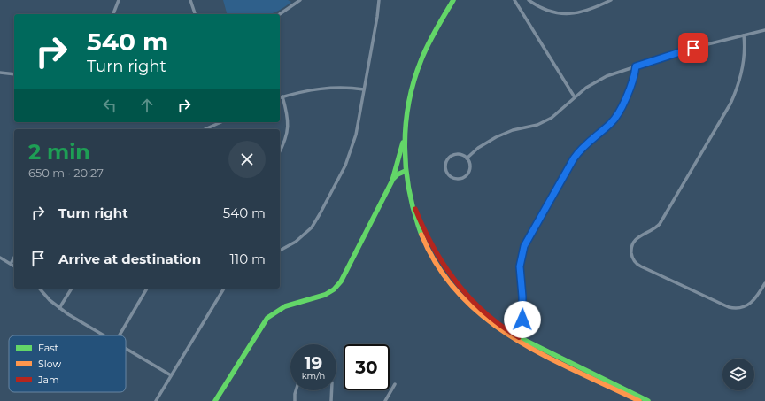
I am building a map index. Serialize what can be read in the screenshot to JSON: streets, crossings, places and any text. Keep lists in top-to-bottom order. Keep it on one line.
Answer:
{"legend":["Fast","Slow","Jam"],"page":{"turn":["540 m","Turn right"],"heading":["2 min","650 m · 20:27"],"list":[{"name":"Turn right","value":"540 m"},{"name":"Arrive at destination","value":"110 m"}],"speed":"19 km/h","limit":"30"}}
